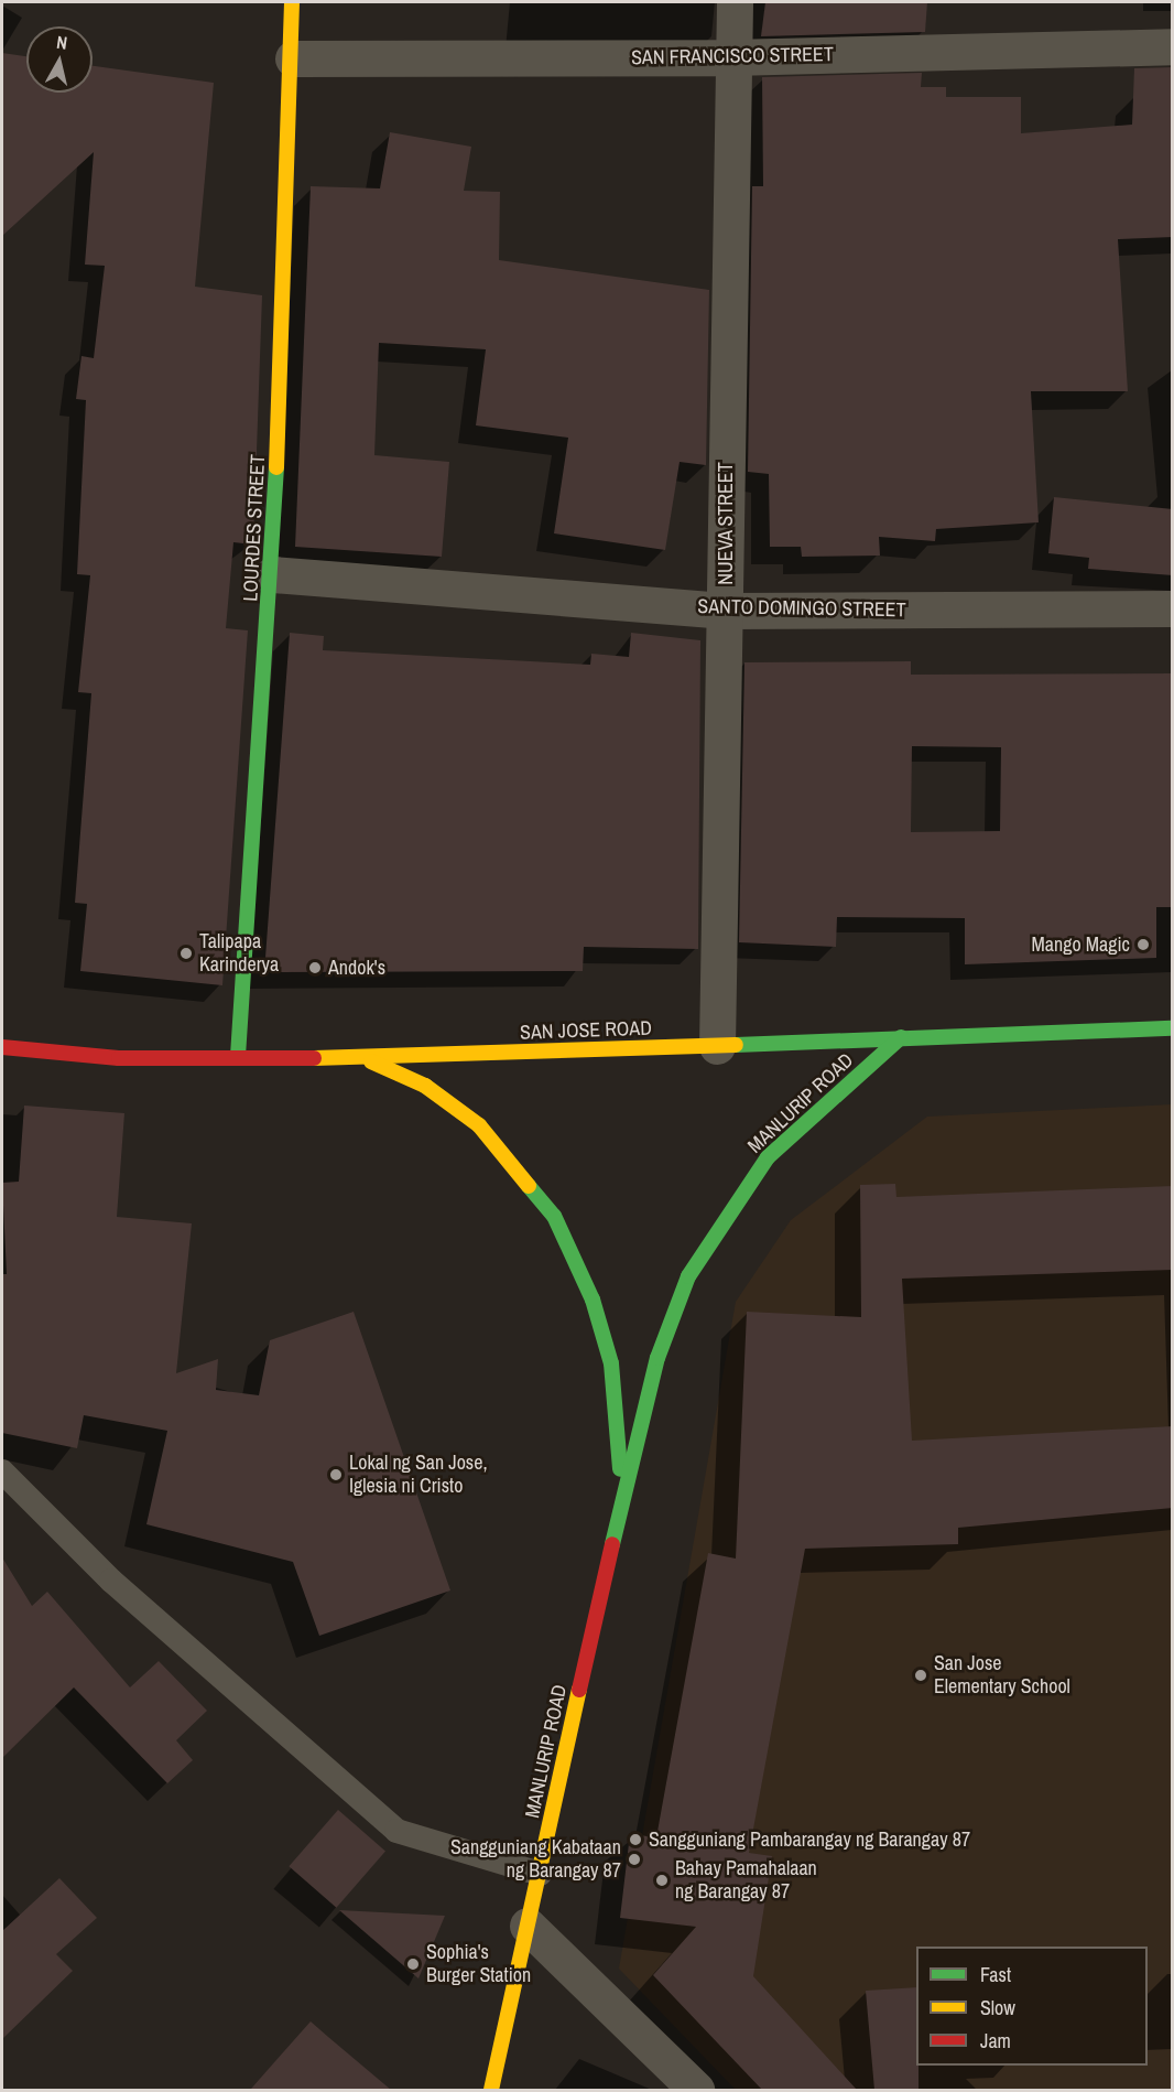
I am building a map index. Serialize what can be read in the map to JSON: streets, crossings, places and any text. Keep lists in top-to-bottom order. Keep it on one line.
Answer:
{"streets":{"main road":["LOURDES STREET","SAN JOSE ROAD","MANLURIP ROAD"],"street":["SAN FRANCISCO STREET","NUEVA STREET","SANTO DOMINGO STREET"]},"crossings":[["SAN FRANCISCO STREET","NUEVA STREET"],["SAN FRANCISCO STREET","LOURDES STREET"],["NUEVA STREET","SANTO DOMINGO STREET"],["NUEVA STREET","SAN JOSE ROAD"],["LOURDES STREET","SANTO DOMINGO STREET"],["LOURDES STREET","SAN JOSE ROAD"],["SAN JOSE ROAD","MANLURIP ROAD"]],"places":["Mango Magic","Talipapa Karinderya","Andok's","Lokal ng San Jose, Iglesia ni Cristo","San Jose Elementary School","Sangguniang Pambarangay ng Barangay 87","Sangguniang Kabataan ng Barangay 87","Bahay Pamahalaan ng Barangay 87","Sophia's Burger Station"],"legend":["Fast","Slow","Jam"],"north":"top"}
